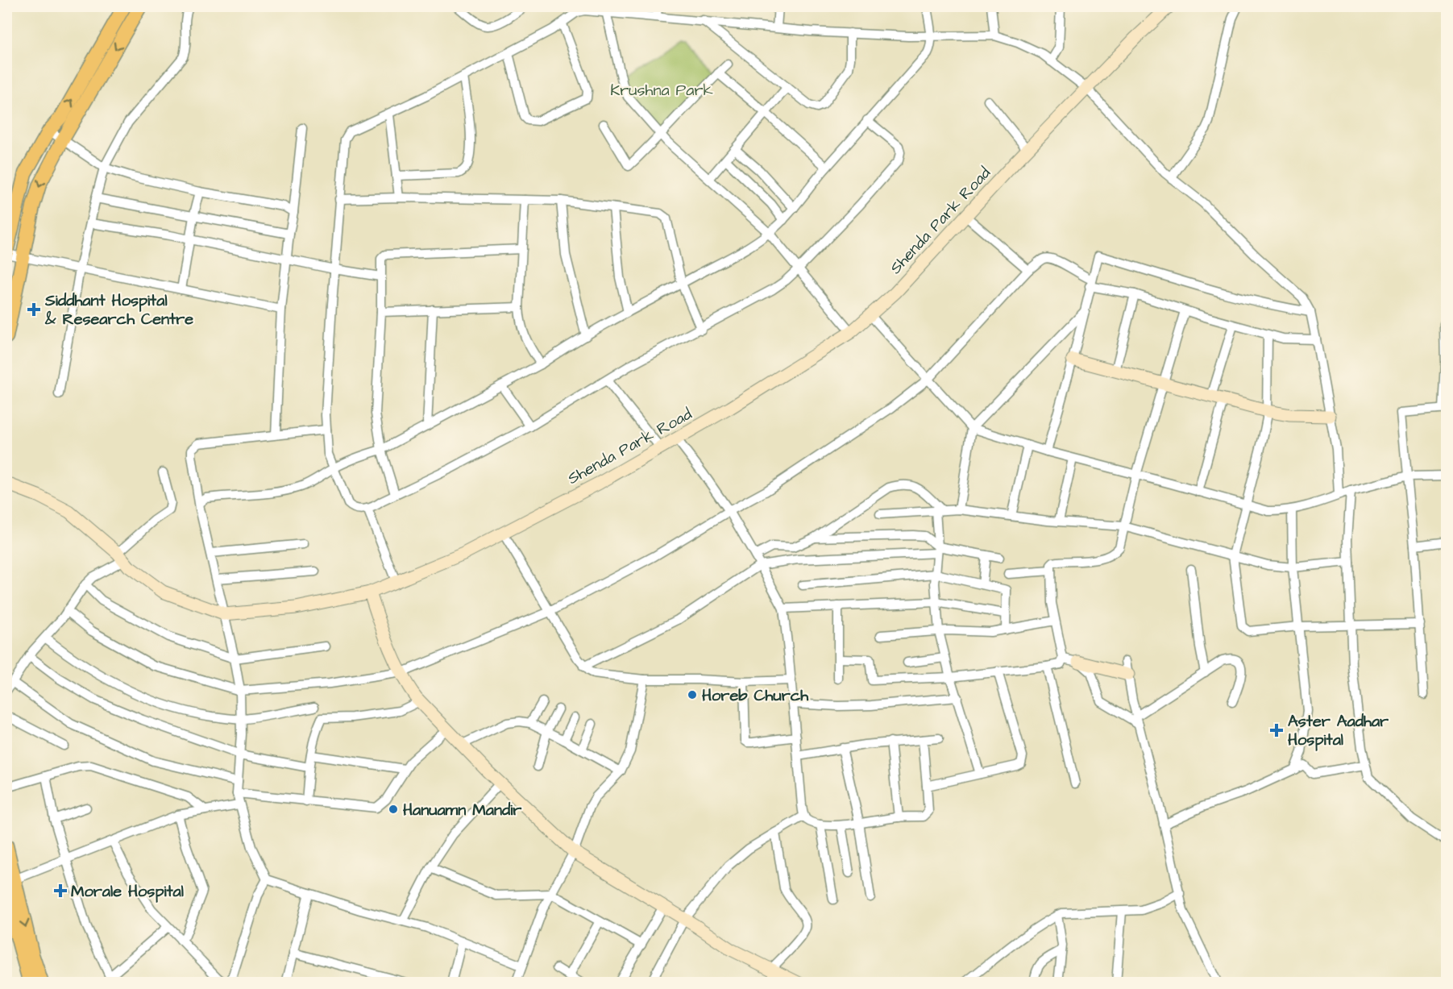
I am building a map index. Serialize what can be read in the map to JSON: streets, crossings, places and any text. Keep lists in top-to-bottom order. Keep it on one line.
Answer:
{"streets":{"main road":["Shenda Park Road"]},"parks":["Krushna Park"],"places":{"health":["Siddhant Hospital & Research Centre","Aster Aadhar Hospital","Morale Hospital"],"other":["Horeb Church","Hanuamn Mandir"]}}
